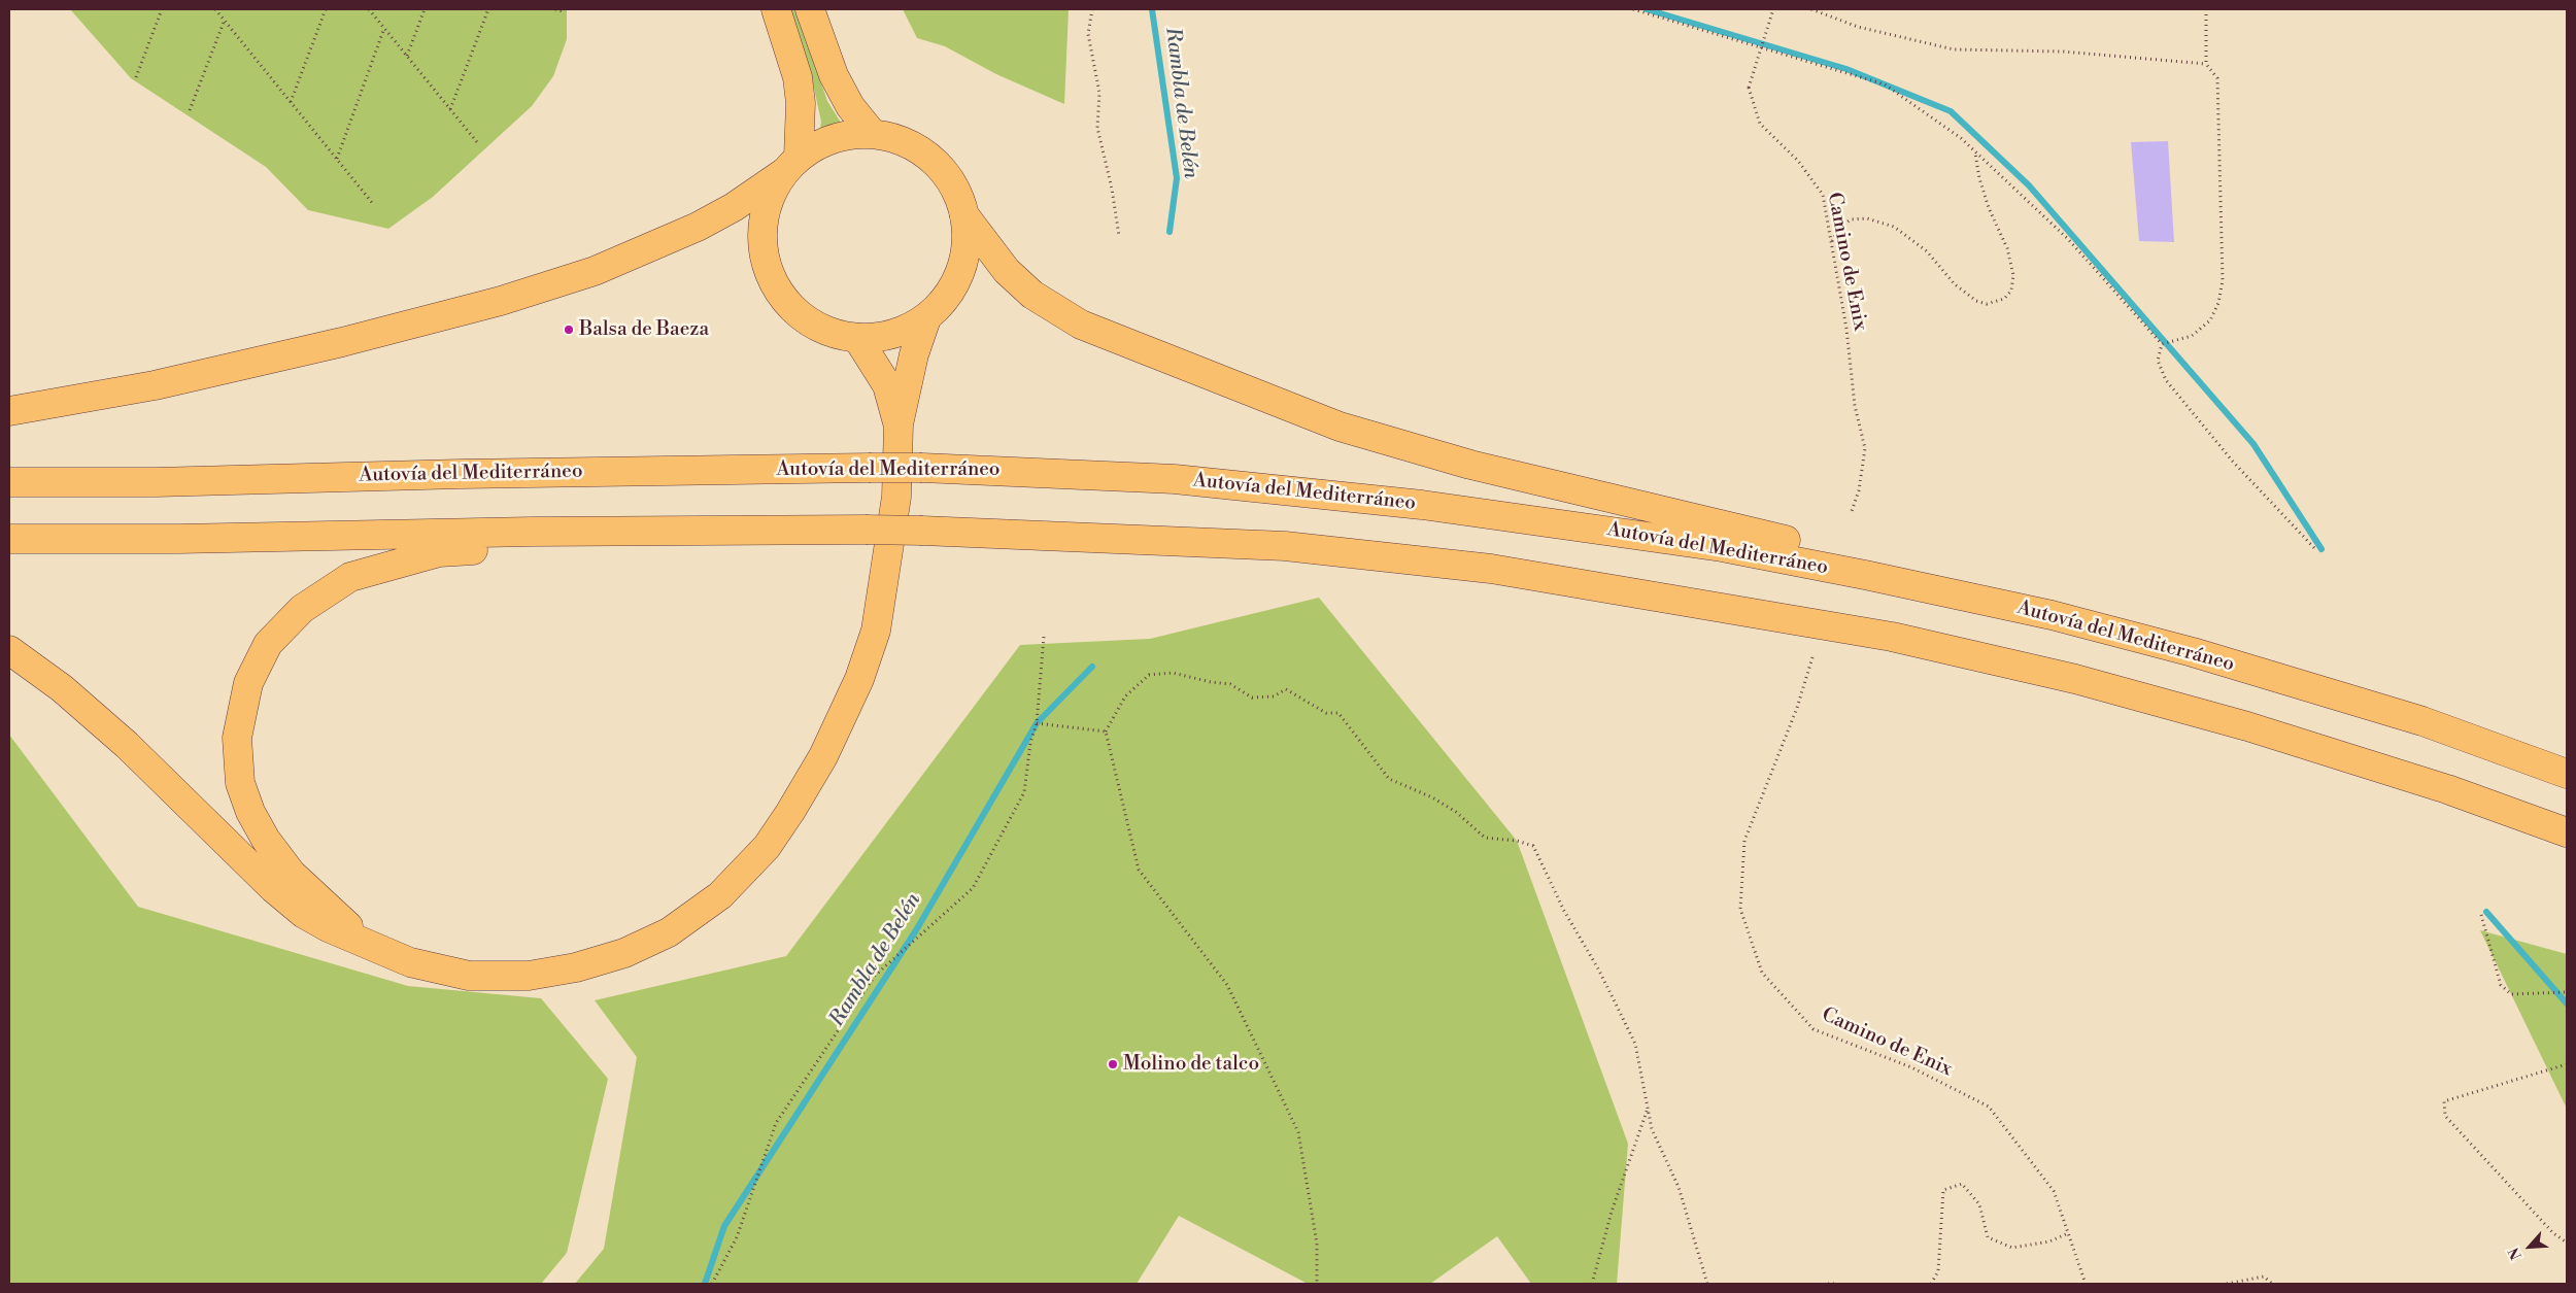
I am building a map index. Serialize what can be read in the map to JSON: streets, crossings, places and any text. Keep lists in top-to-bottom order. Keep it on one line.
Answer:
{"streets":{"main road":["Autovía del Mediterráneo"],"path":["Camino de Enix"]},"water":["Rambla de Belén"],"places":["Balsa de Baeza","Molino de talco"],"north":"bottom left"}
